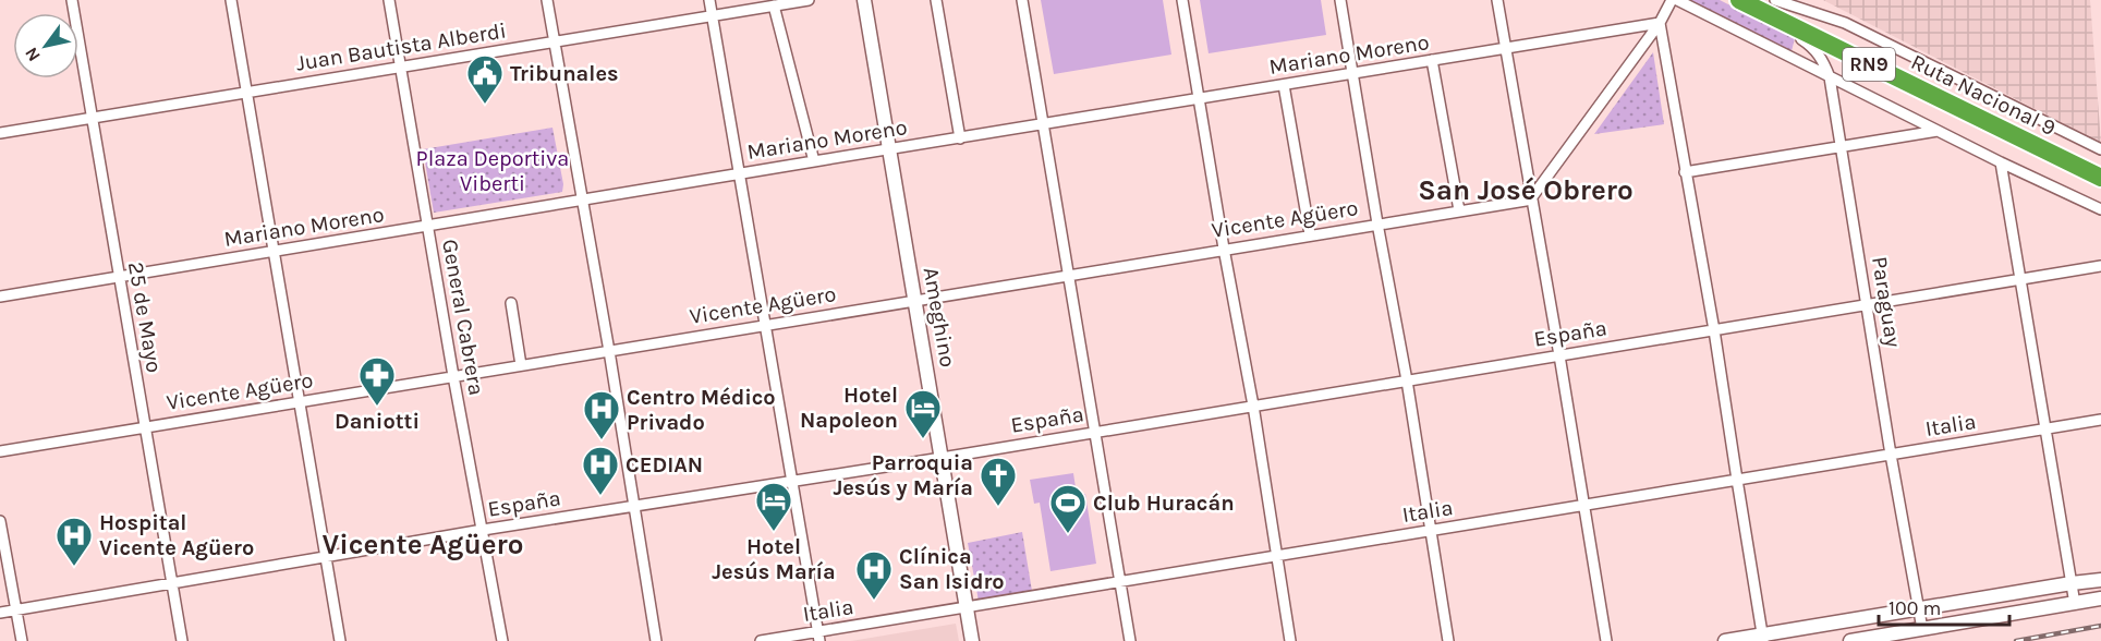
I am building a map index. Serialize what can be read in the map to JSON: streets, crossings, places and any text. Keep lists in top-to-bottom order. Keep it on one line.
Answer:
{"streets":{"highway":["RN9","Ruta Nacional 9"],"street":["Juan Bautista Alberdi","Mariano Moreno","Vicente Agüero","Paraguay","25 de Mayo","General Cabrera","Ameghino","España","Italia"]},"crossings":[["Juan Bautista Alberdi","25 de Mayo"],["Juan Bautista Alberdi","General Cabrera"],["Mariano Moreno","25 de Mayo"],["Mariano Moreno","General Cabrera"],["Mariano Moreno","Ameghino"],["Ruta Nacional 9","Paraguay"],["Vicente Agüero","25 de Mayo"],["Vicente Agüero","General Cabrera"],["Vicente Agüero","Ameghino"],["Paraguay","España"],["Paraguay","Italia"],["25 de Mayo","España"],["General Cabrera","España"],["Ameghino","España"],["Ameghino","Italia"]],"districts":["San José Obrero","Vicente Agüero"],"parks":["Plaza Deportiva Viberti"],"places":{"public building":["Tribunales"],"pharmacy":["Daniotti"],"hotel":["Hotel Napoleon","Hotel Jesús María"],"hospital":["Centro Médico Privado","CEDIAN","Hospital Vicente Agüero","Clínica San Isidro"],"church":["Parroquia Jesús y María"],"sports":["Club Huracán"]},"scale_bar":"100 m","north":"bottom left"}
